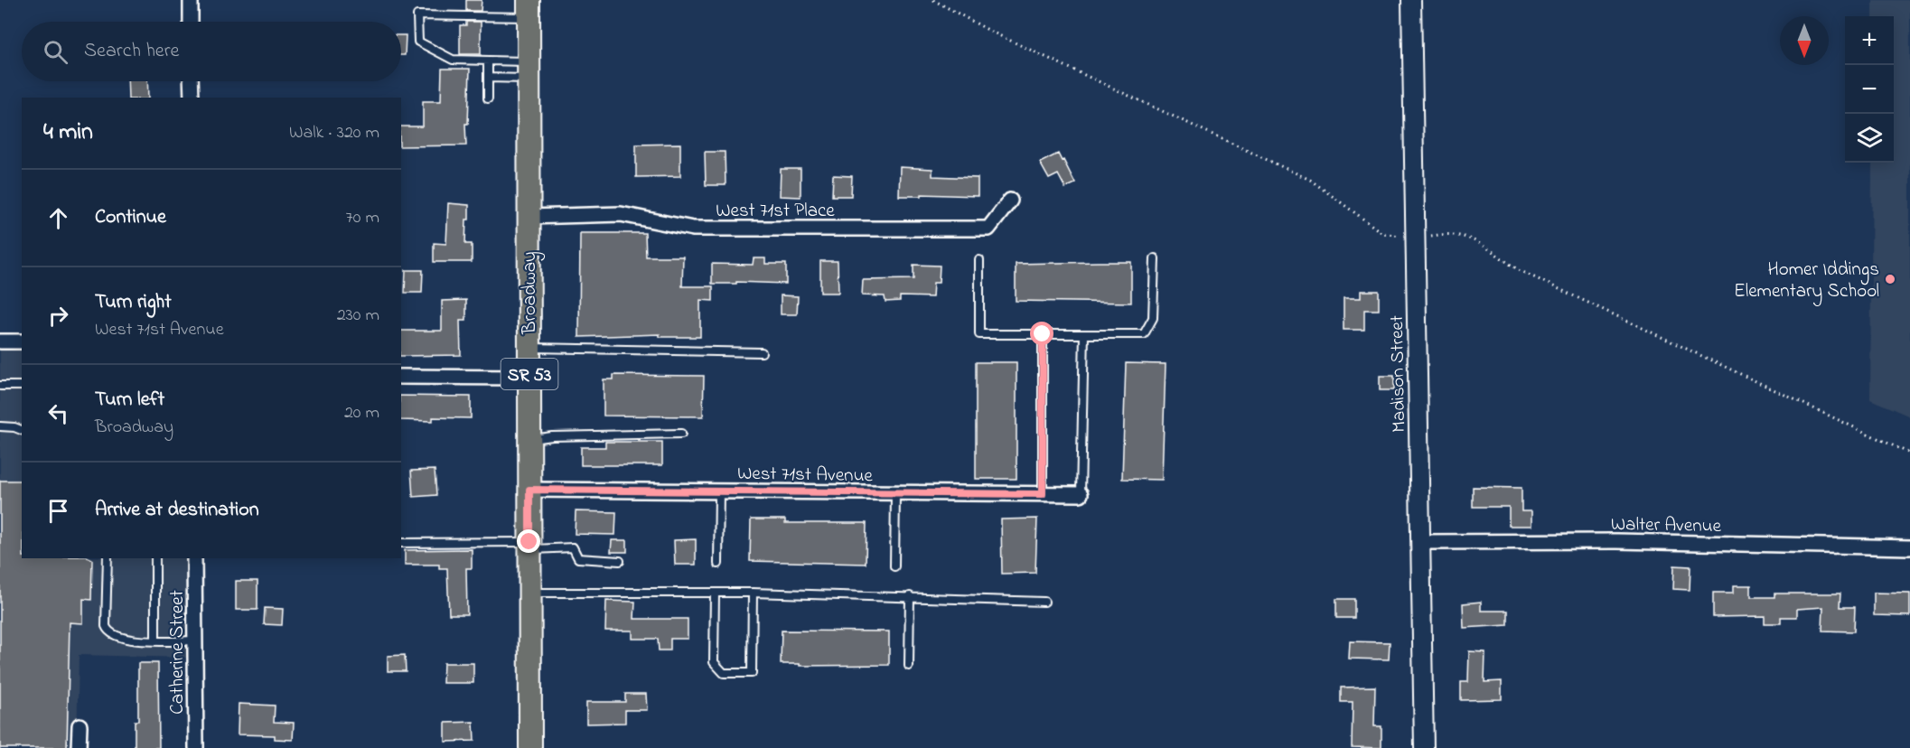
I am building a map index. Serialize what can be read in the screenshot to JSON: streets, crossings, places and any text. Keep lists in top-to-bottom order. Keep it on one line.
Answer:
{"streets":{"main road":["Broadway","SR 53"],"street":["West 71st Place","Madison Street","West 71st Avenue","Walter Avenue","Catherine Street"]},"crossings":[["West 71st Place","Broadway"],["Broadway","West 71st Avenue"],["Madison Street","Walter Avenue"]],"places":["Homer Iddings Elementary School"],"north":"bottom","page":{"map_buttons":["+","−"],"search":"Search here","heading":["4 min","Walk · 320 m"],"list":[["Continue","70 m"],["Turn right","West 71st Avenue","230 m"],["Turn left","Broadway","20 m"],"Arrive at destination"]}}
